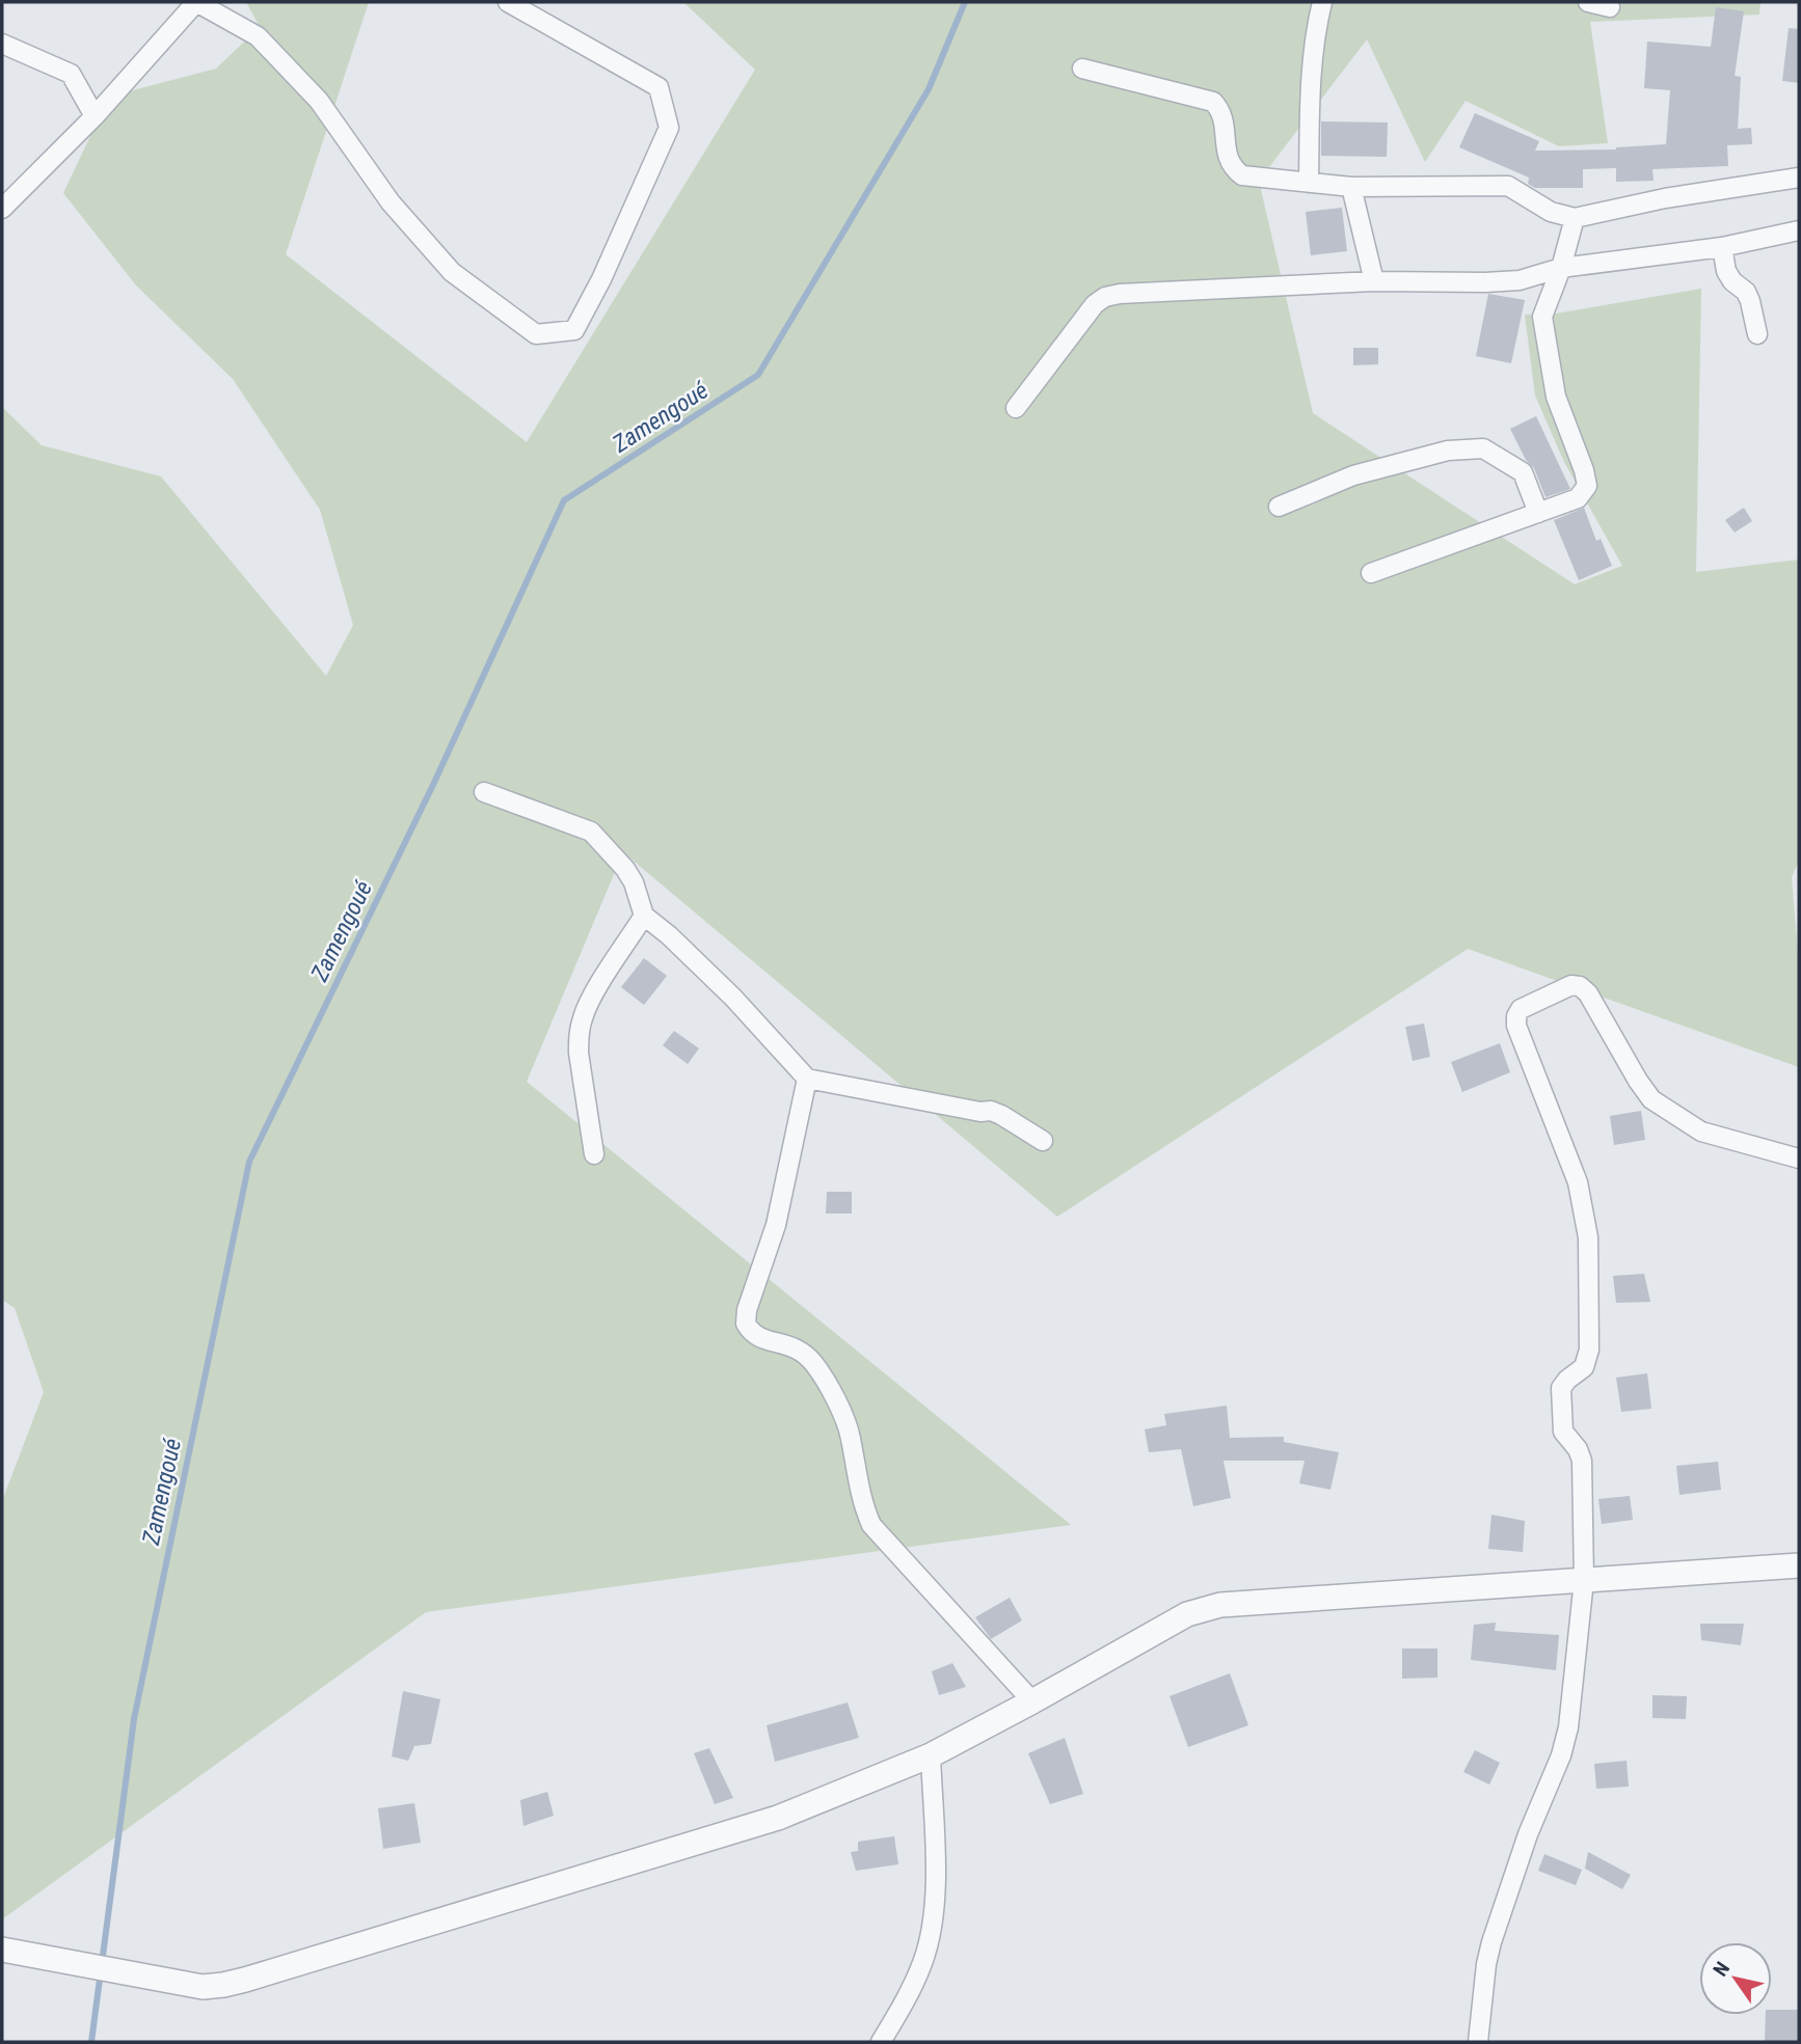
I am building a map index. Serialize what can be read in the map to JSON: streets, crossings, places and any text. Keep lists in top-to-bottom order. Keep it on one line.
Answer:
{"water":["Zamengoué"],"north":"top left"}
